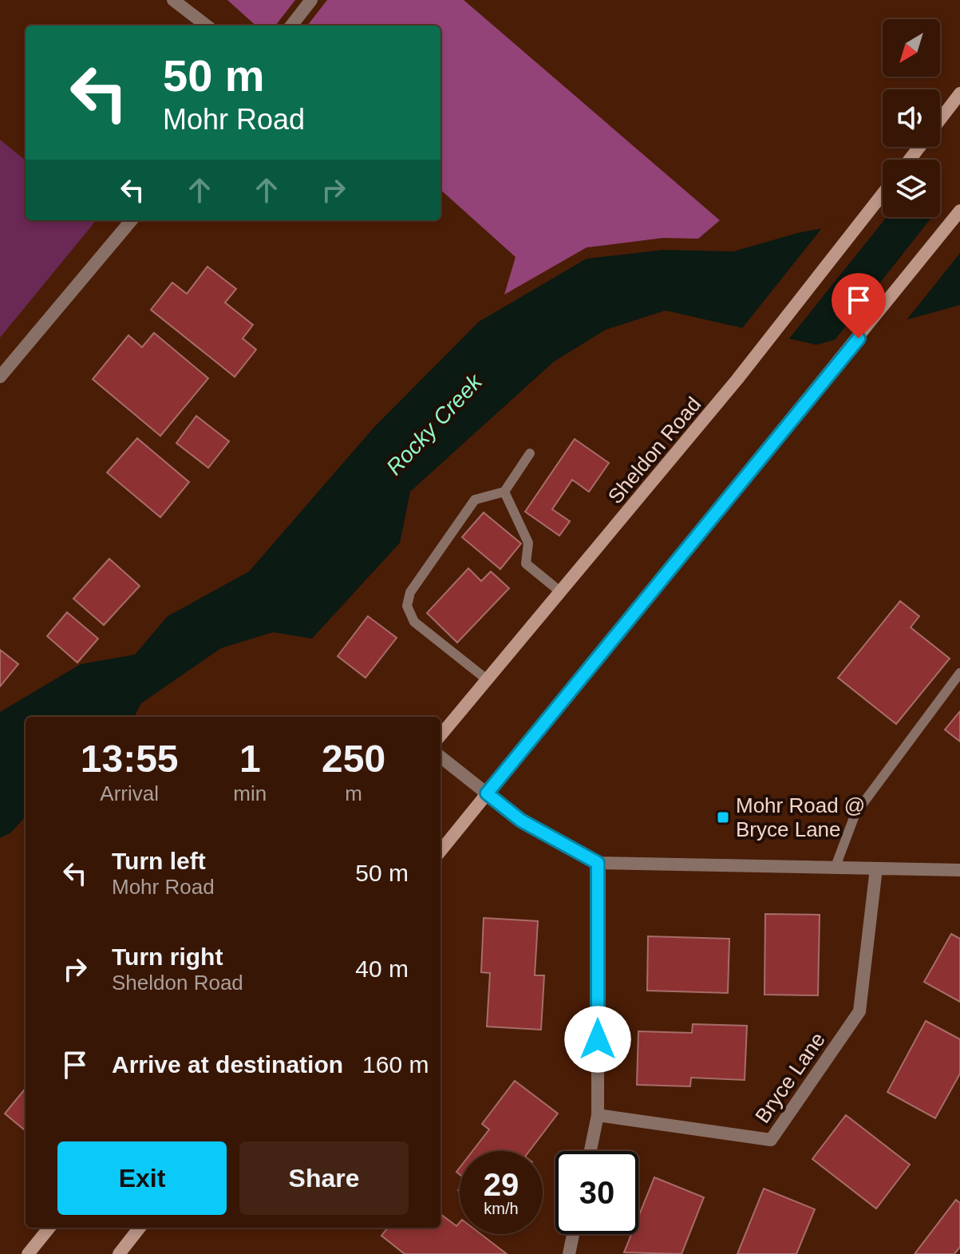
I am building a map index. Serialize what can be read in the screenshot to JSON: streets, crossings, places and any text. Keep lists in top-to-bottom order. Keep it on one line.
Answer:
{"streets":{"main road":["Sheldon Road"],"street":["Bryce Lane"]},"water":["Rocky Creek"],"places":{"transit":["Mohr Road @ Bryce Lane"]},"north":"bottom left","page":{"turn":["50 m","Mohr Road"],"eta":["13:55","Arrival","1","min","250","m"],"list":[{"name":"Turn left","note":"Mohr Road","value":"50 m"},{"name":"Turn right","note":"Sheldon Road","value":"40 m"},{"name":"Arrive at destination","value":"160 m"}],"buttons":["Exit","Share"],"speed":"29 km/h","limit":"30"}}
